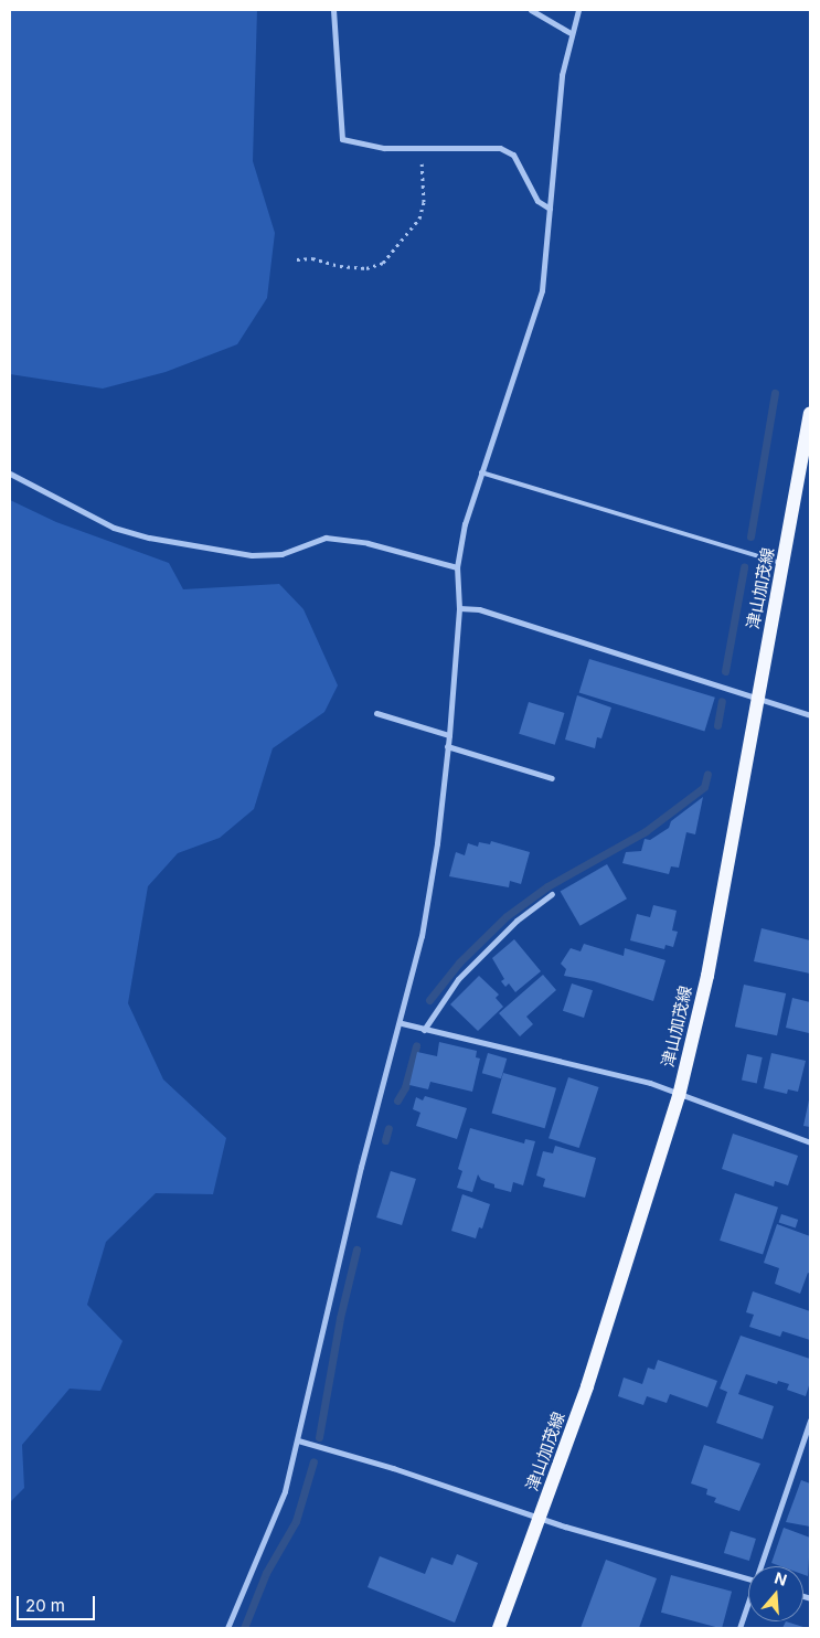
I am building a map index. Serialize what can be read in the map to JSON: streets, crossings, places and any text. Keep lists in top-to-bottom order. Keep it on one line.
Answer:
{"streets":{"main road":["津山加茂線"]},"scale_bar":"20 m","north":"top"}
